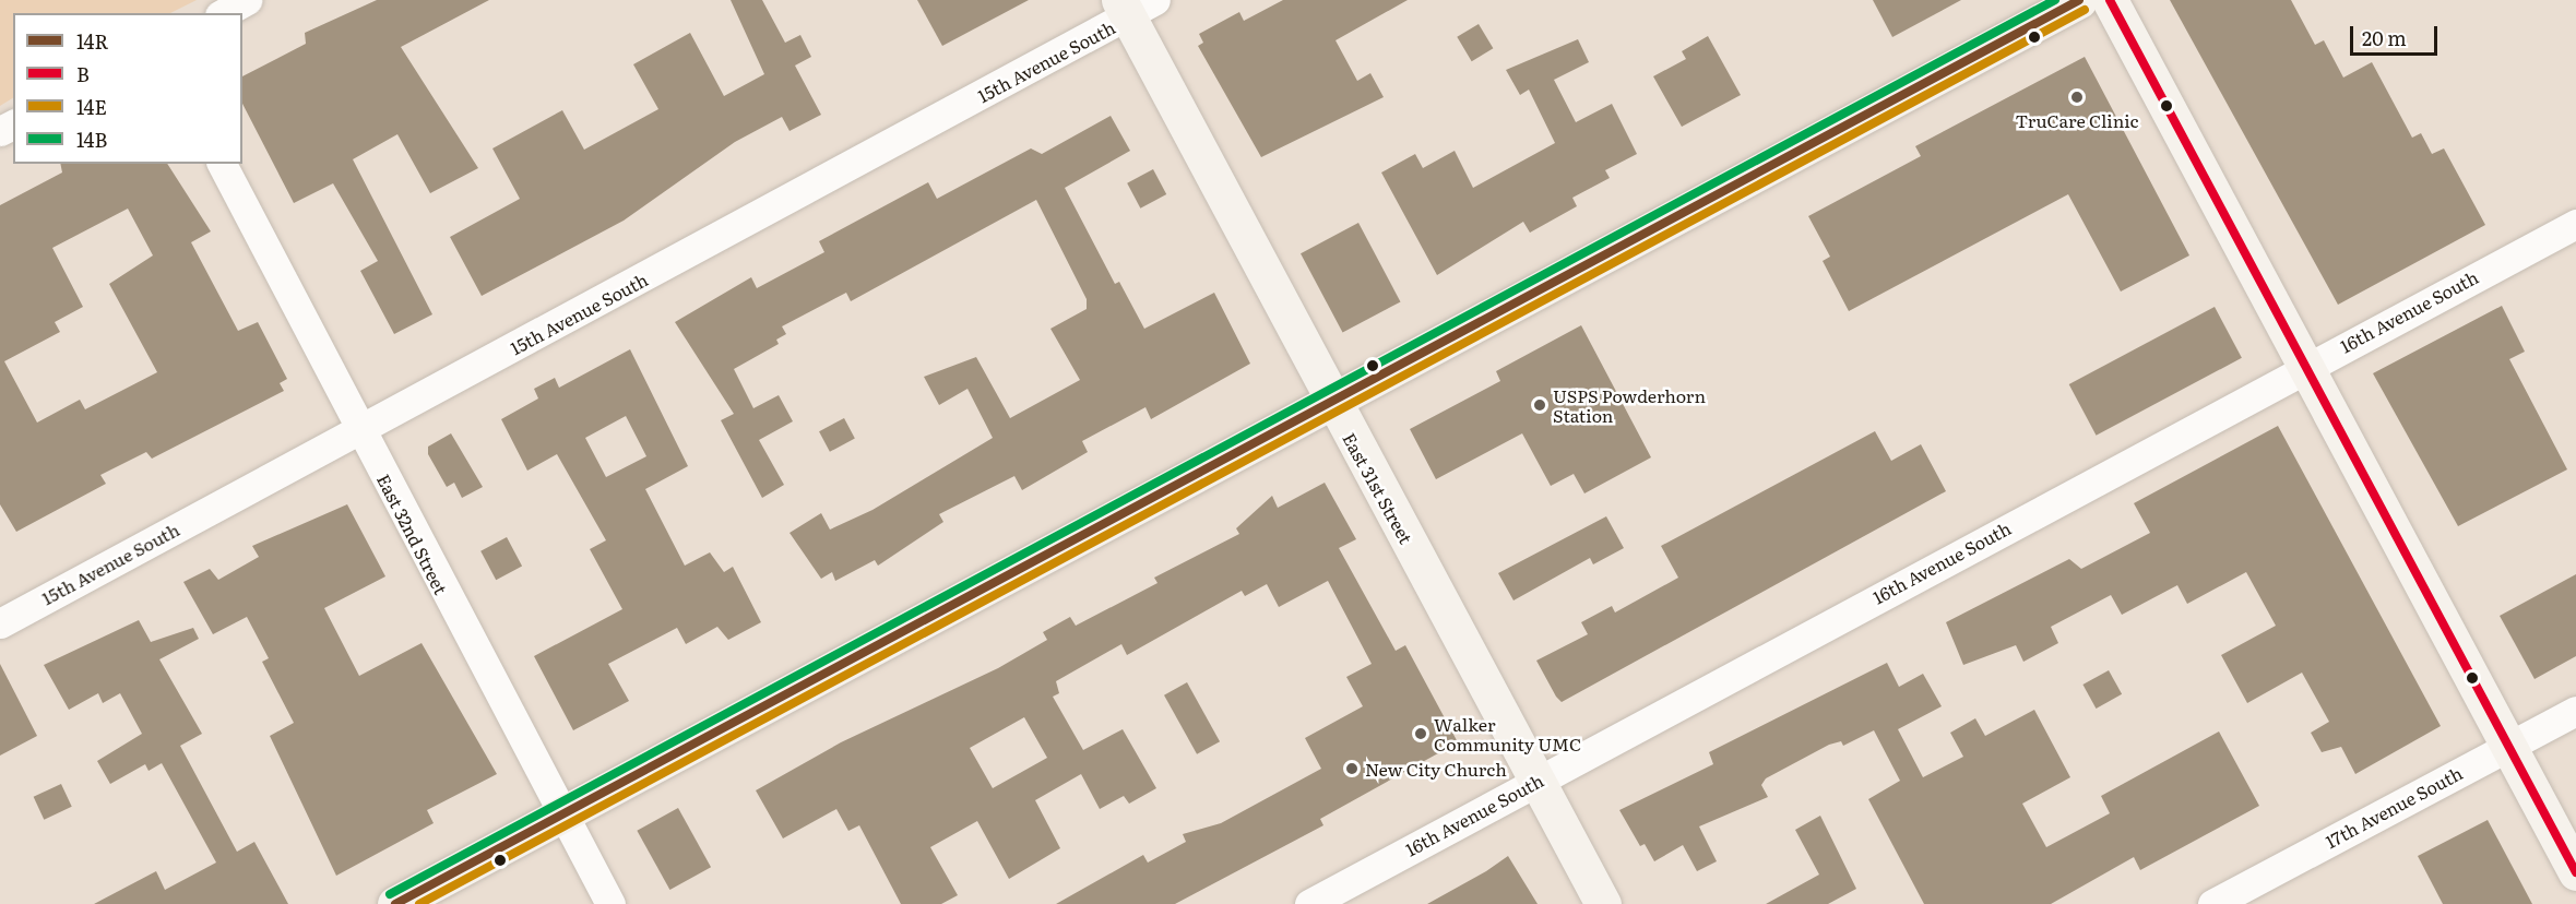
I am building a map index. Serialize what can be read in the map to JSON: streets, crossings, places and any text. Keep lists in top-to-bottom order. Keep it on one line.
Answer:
{"streets":{"street":["15th Avenue South","16th Avenue South","East 31st Street","East 32nd Street","17th Avenue South"]},"crossings":[["15th Avenue South","East 31st Street"],["15th Avenue South","East 32nd Street"],["16th Avenue South","East 31st Street"]],"places":["TruCare Clinic","USPS Powderhorn Station","Walker Community UMC","New City Church"],"lines":["transit line 14R","transit line B","transit line 14B","transit line 14E"],"legend":["14R","B","14E","14B"],"scale_bar":"20 m"}
